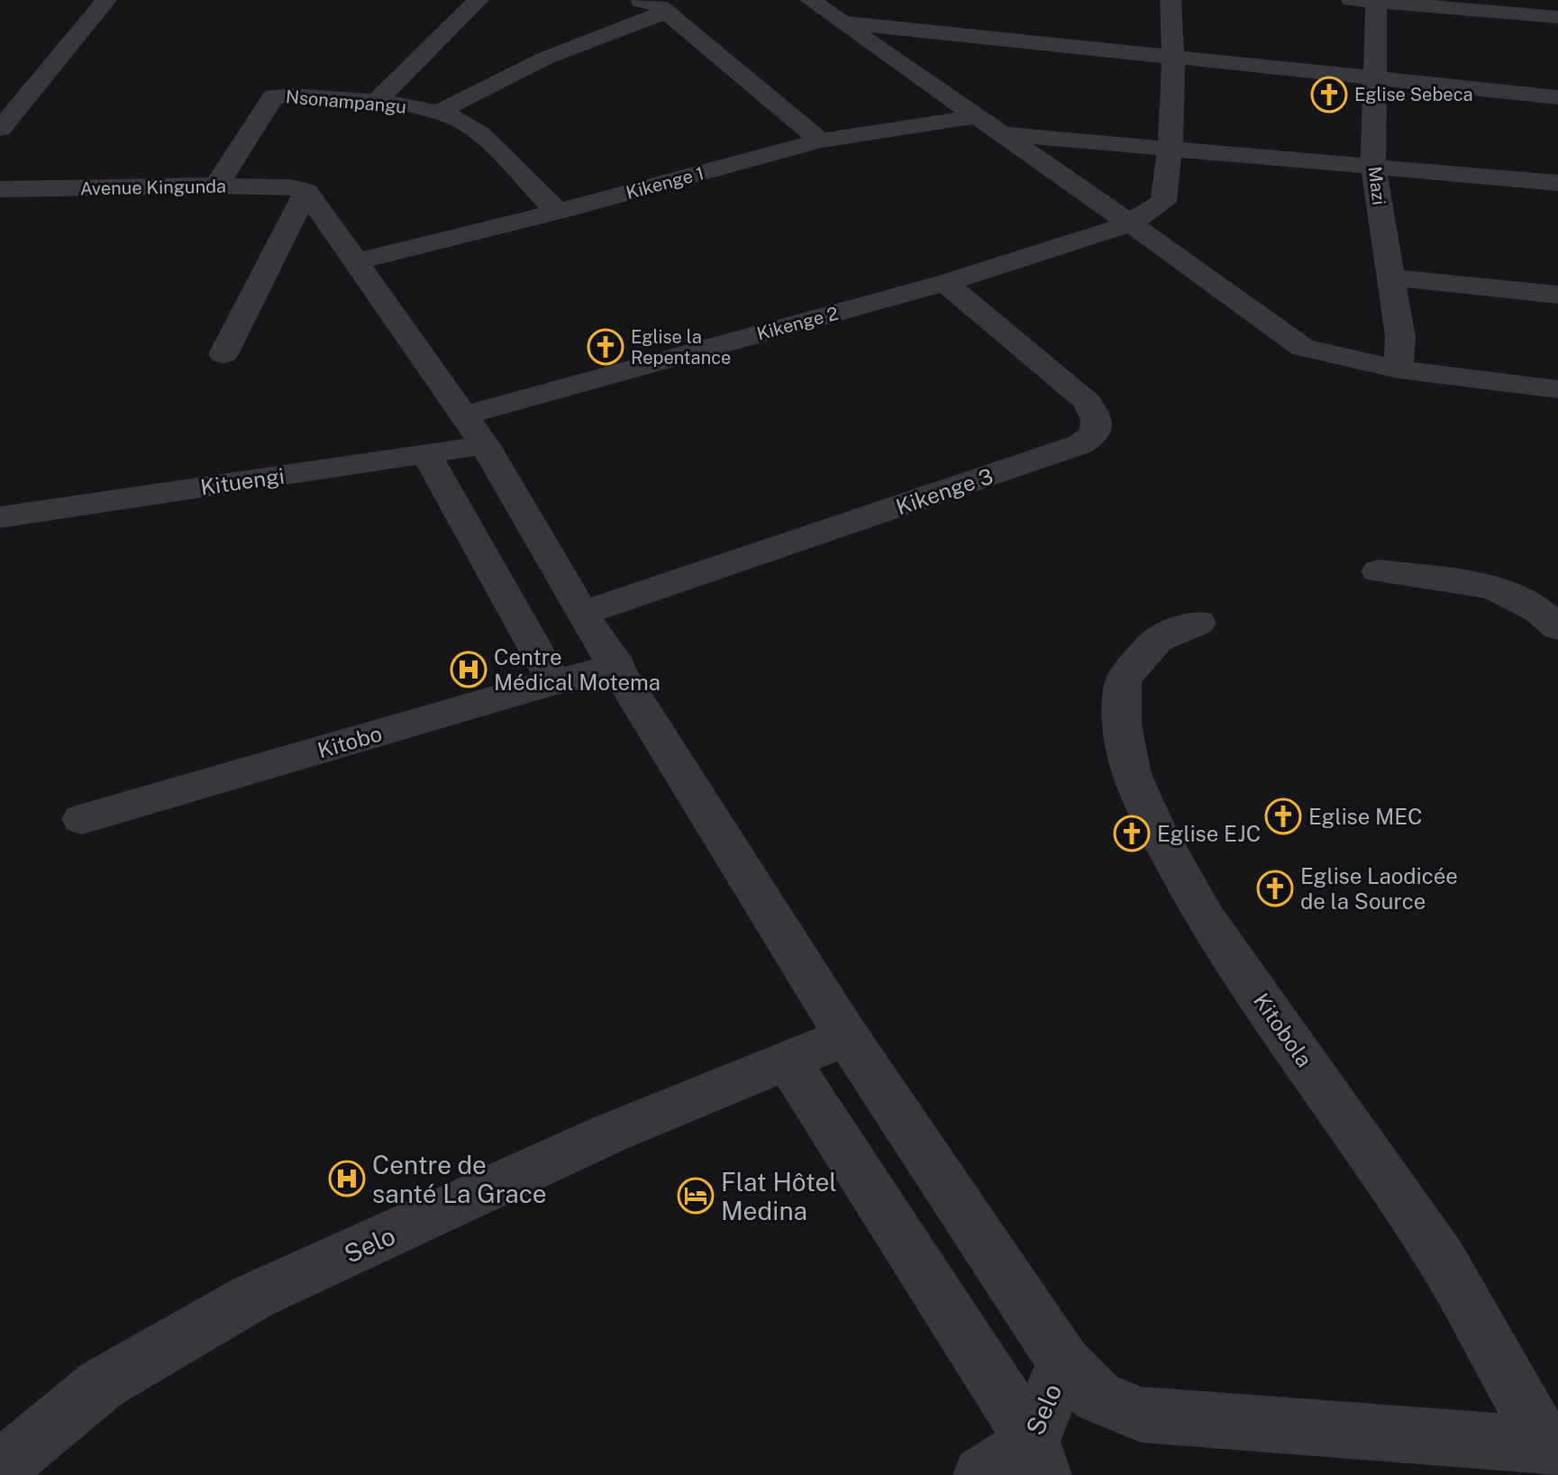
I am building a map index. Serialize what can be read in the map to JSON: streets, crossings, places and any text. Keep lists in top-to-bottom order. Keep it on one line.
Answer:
{"streets":{"street":["Nsonampangu","Kikenge 1","Mazi","Avenue Kingunda","Kikenge 2","Kituengi","Kikenge 3","Kitobo","Kitobola","Selo"]},"crossings":[["Nsonampangu","Kikenge 1"],["Nsonampangu","Avenue Kingunda"],["Kikenge 2","Kituengi"],["Kikenge 2","Kikenge 3"]],"places":{"church":["Eglise Sebeca","Eglise la Repentance","Eglise MEC","Eglise EJC","Eglise Laodicée de la Source"],"hospital":["Centre Médical Motema","Centre de santé La Grace"],"hotel":["Flat Hôtel Medina"]}}
